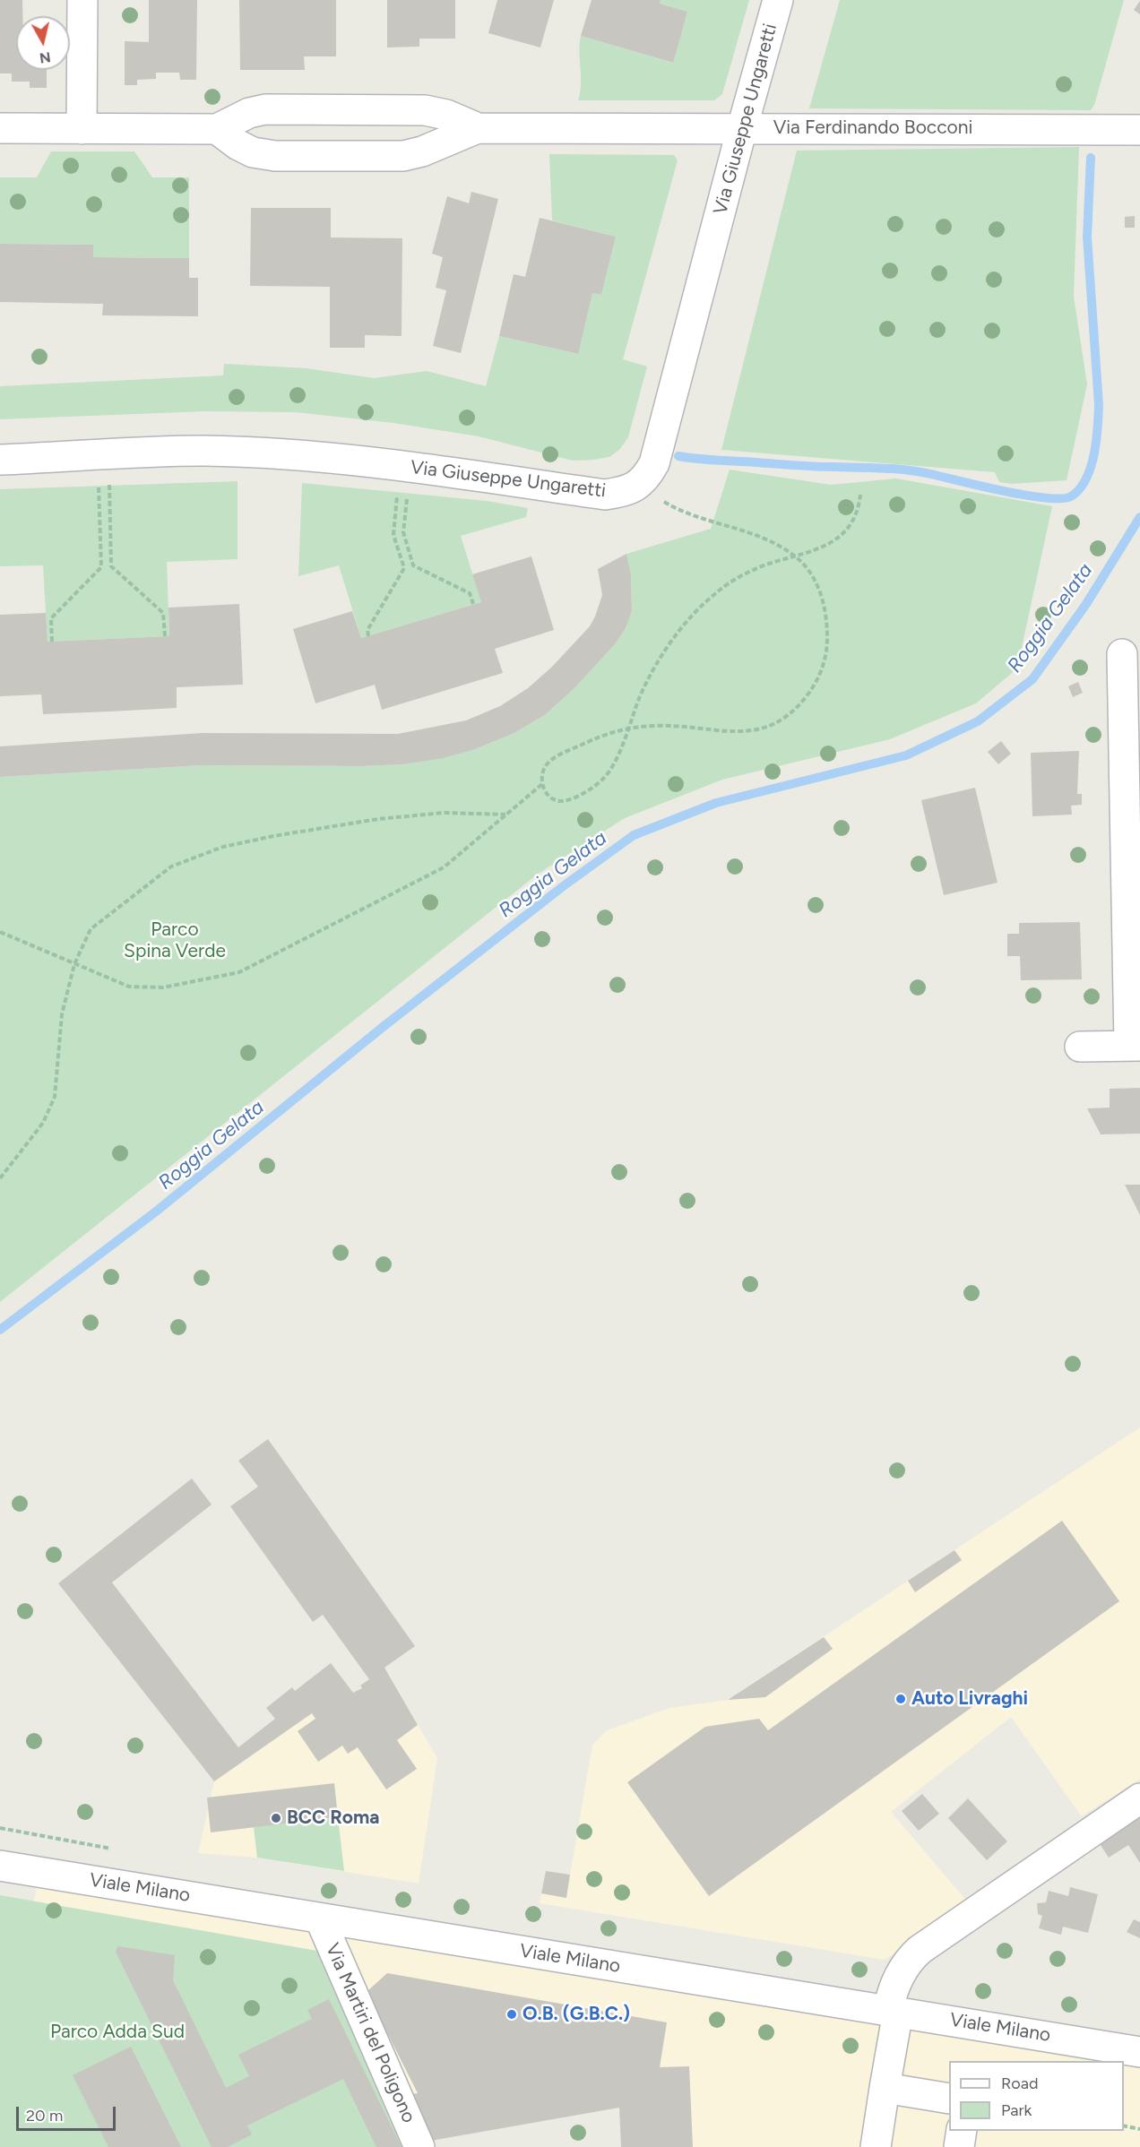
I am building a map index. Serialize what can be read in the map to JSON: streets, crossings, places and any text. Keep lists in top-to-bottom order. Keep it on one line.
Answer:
{"streets":{"street":["Via Giuseppe Ungaretti","Via Ferdinando Bocconi","Viale Milano","Via Martiri del Poligono"]},"crossings":[["Via Giuseppe Ungaretti","Via Ferdinando Bocconi"],["Viale Milano","Via Martiri del Poligono"]],"water":["Roggia Gelata"],"parks":["Parco Spina Verde","Parco Adda Sud"],"places":["Auto Livraghi","BCC Roma","O.B. (G.B.C.)"],"legend":["Road","Park"],"scale_bar":"20 m","north":"bottom"}
